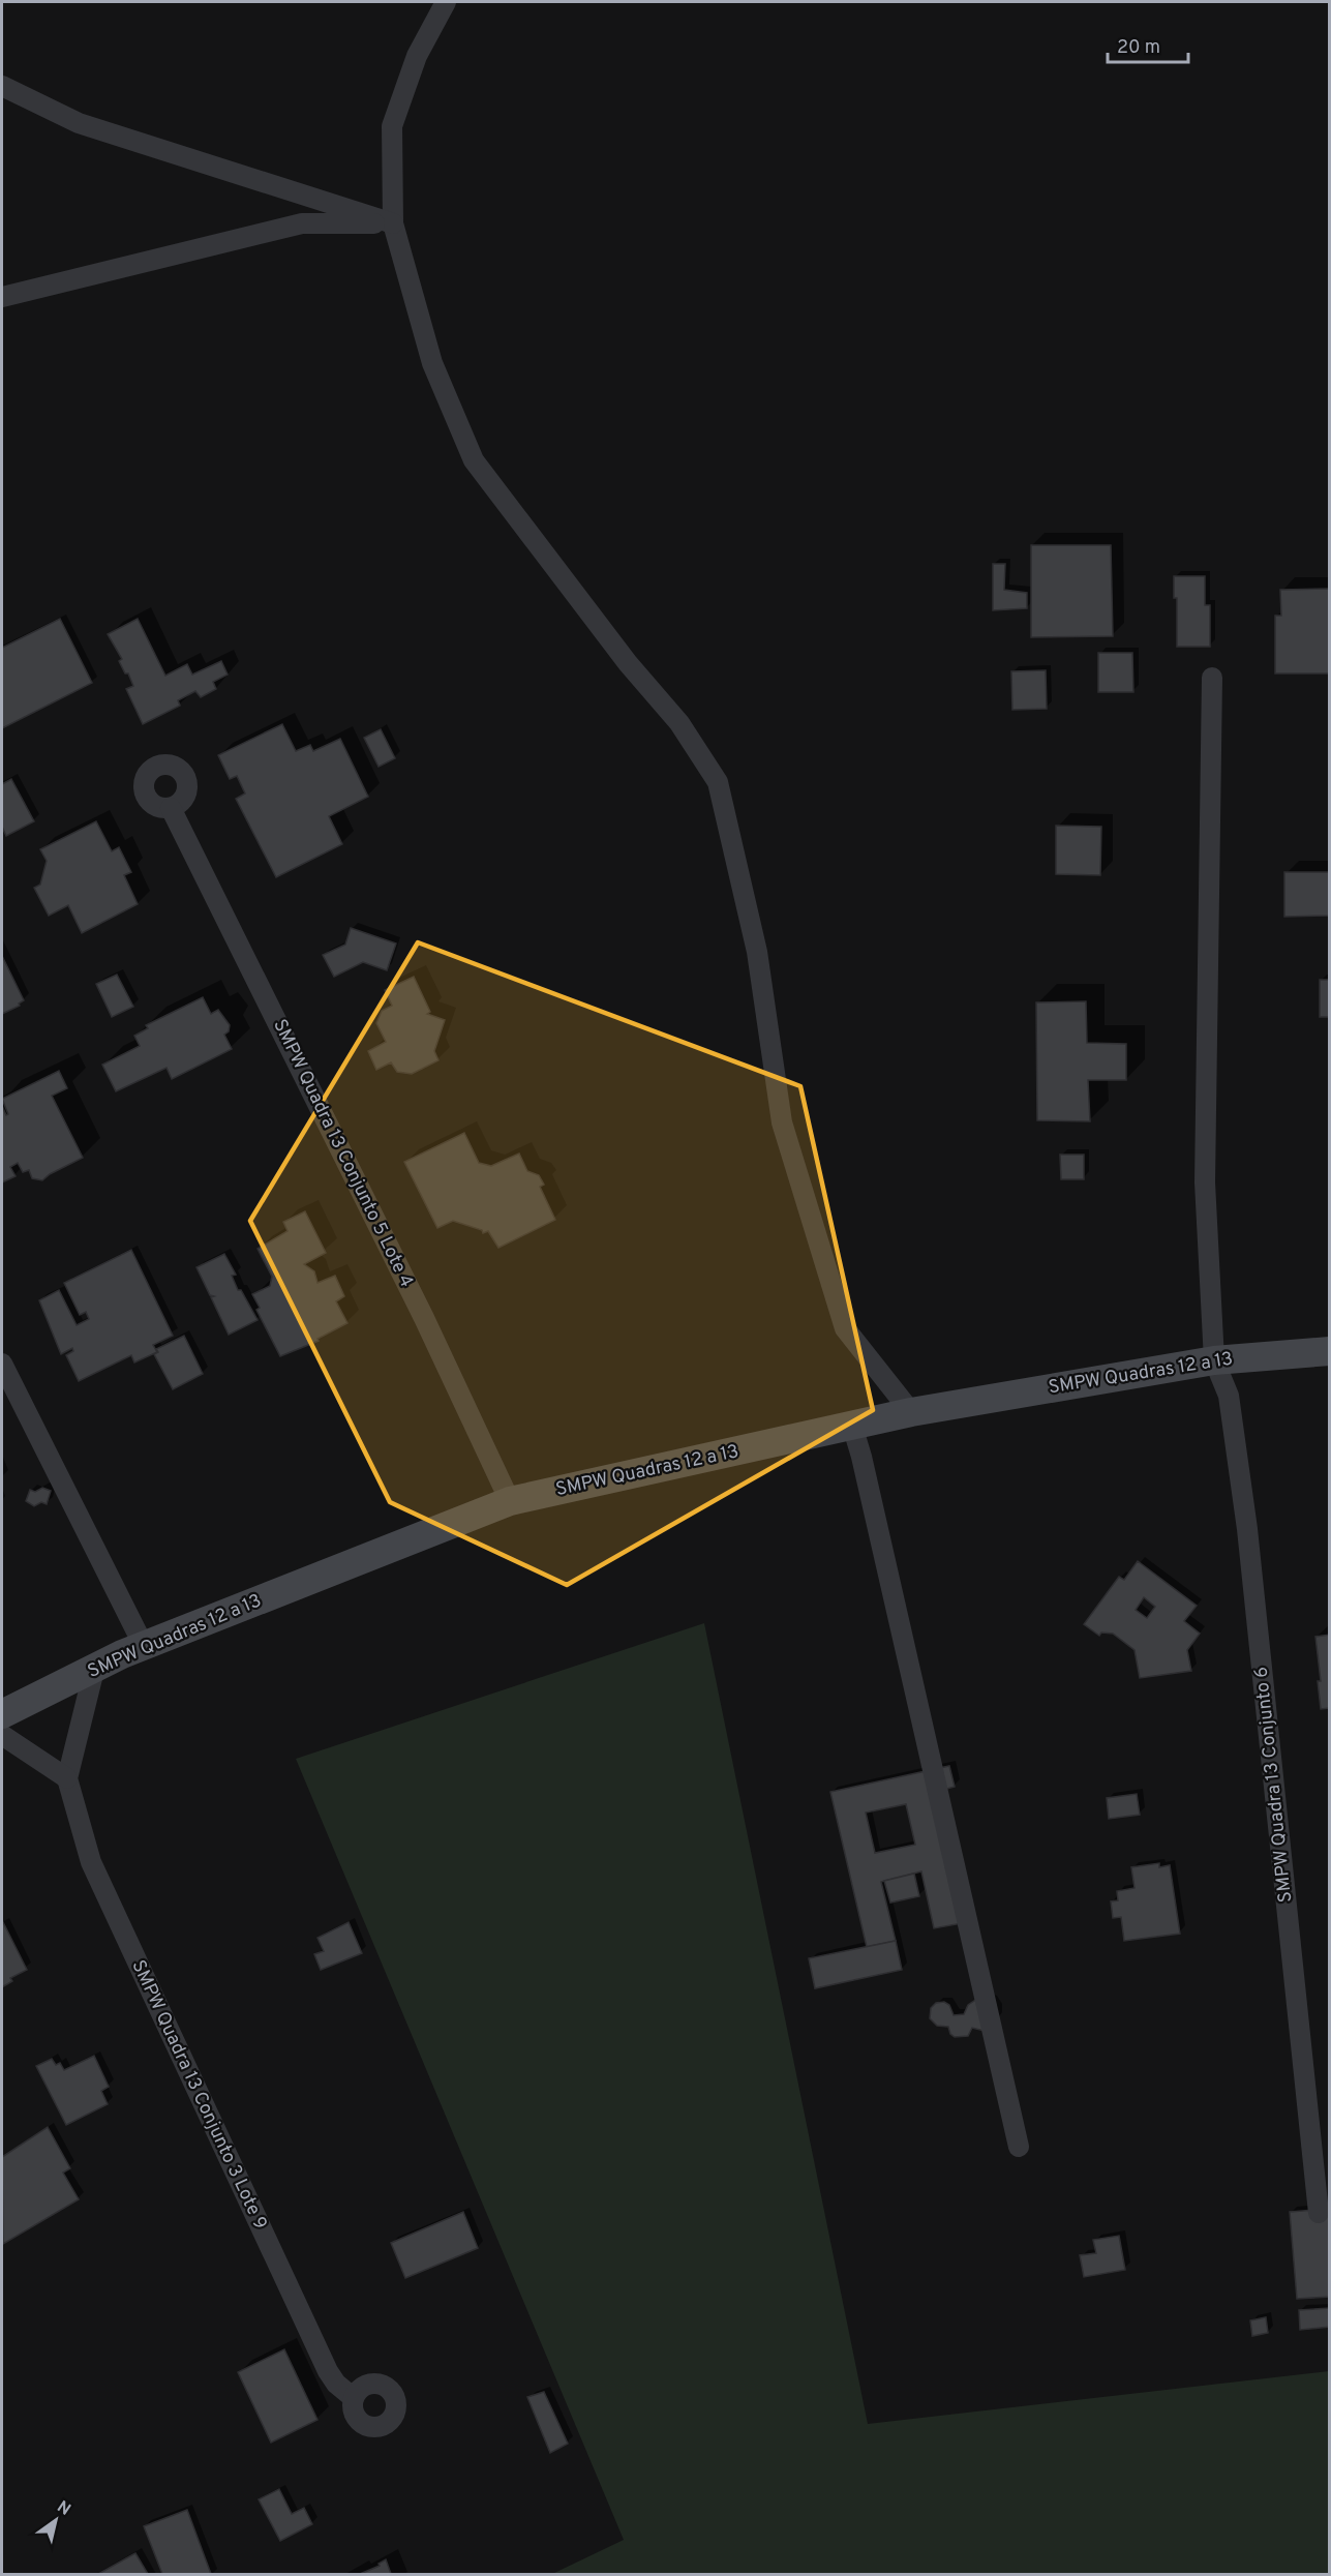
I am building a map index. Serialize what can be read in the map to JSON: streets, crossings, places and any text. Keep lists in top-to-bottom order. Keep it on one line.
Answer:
{"streets":{"street":["SMPW Quadra 13 Conjunto 5 Lote 4","SMPW Quadras 12 a 13","SMPW Quadra 13 Conjunto 6","SMPW Quadra 13 Conjunto 3 Lote 9"]},"crossings":[["SMPW Quadra 13 Conjunto 5 Lote 4","SMPW Quadras 12 a 13"],["SMPW Quadras 12 a 13","SMPW Quadra 13 Conjunto 6"],["SMPW Quadras 12 a 13","SMPW Quadra 13 Conjunto 3 Lote 9"]],"scale_bar":"20 m","north":"top right"}
